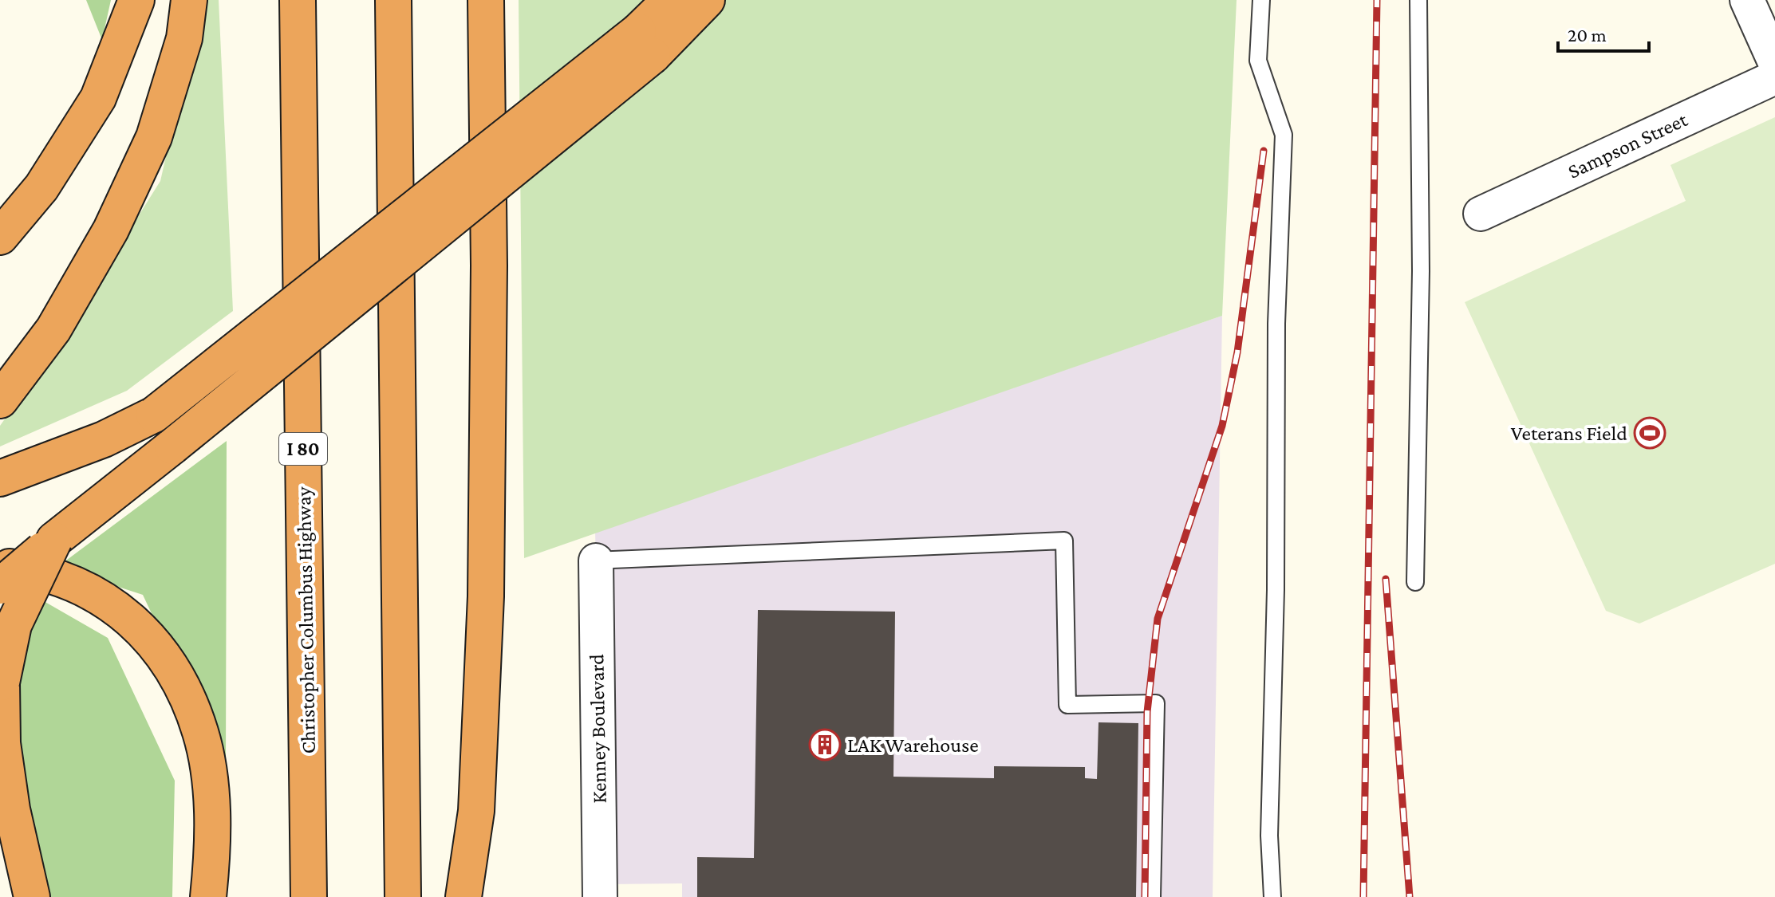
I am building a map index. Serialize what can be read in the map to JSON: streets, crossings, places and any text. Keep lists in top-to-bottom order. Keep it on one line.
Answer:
{"streets":{"highway":["I 80","Christopher Columbus Highway"],"street":["Sampson Street","Kenney Boulevard"]},"places":{"sports":["Veterans Field"],"building":["LAK Warehouse"]},"scale_bar":"20 m"}
